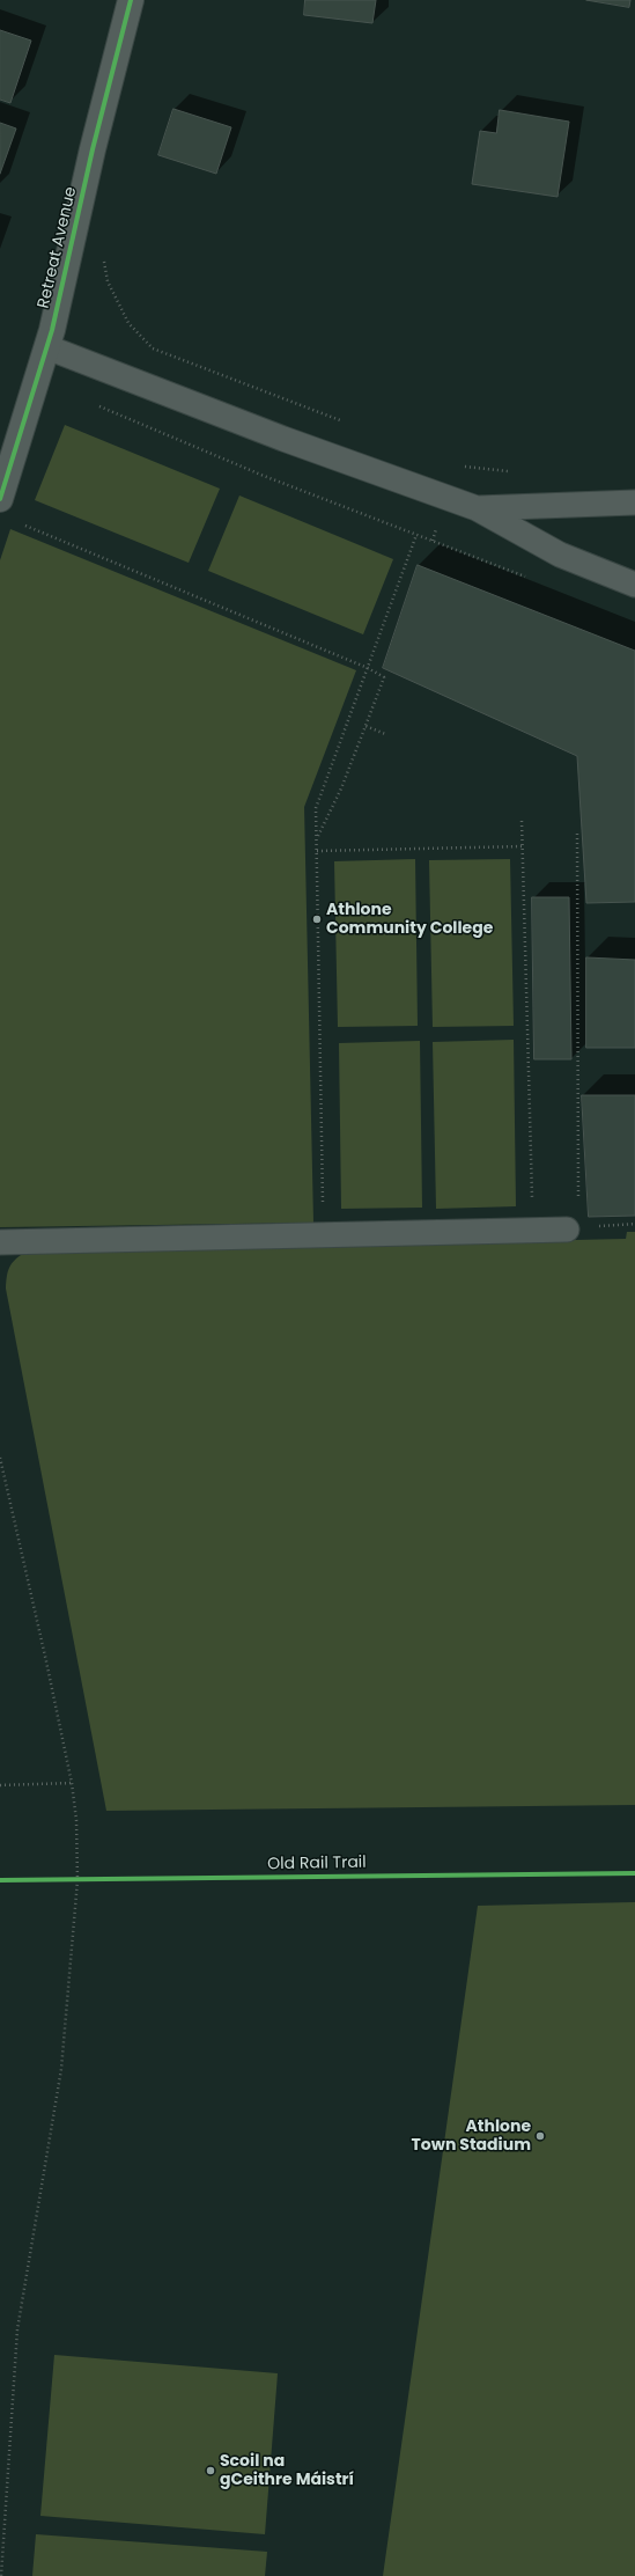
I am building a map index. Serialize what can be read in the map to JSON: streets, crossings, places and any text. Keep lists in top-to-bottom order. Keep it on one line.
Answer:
{"streets":{"street":["Retreat Avenue"],"cycle path":["Old Rail Trail"]},"places":["Athlone Community College","Athlone Town Stadium","Scoil na gCeithre Máistrí"]}
